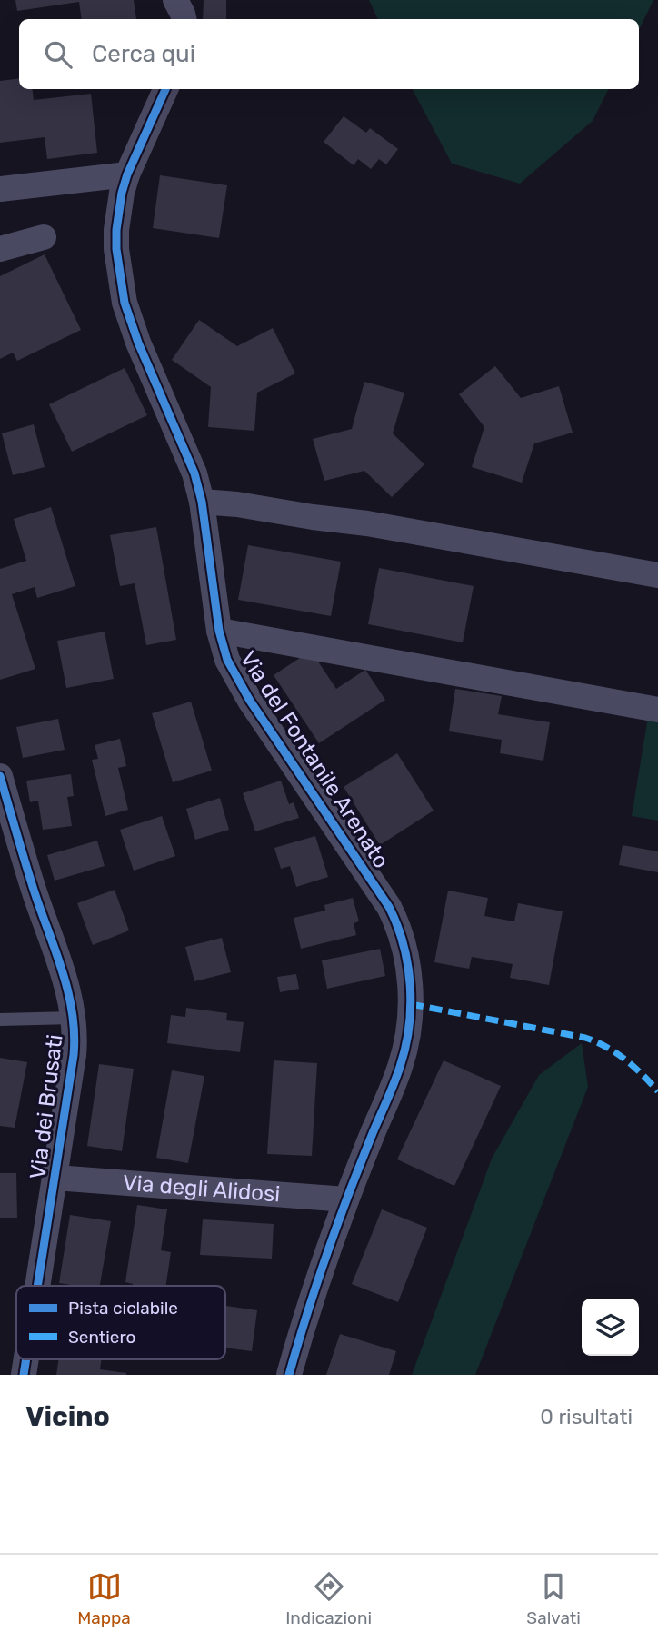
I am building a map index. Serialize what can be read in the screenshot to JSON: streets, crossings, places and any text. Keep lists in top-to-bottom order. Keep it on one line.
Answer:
{"streets":{"street":["Via del Fontanile Arenato","Via dei Brusati","Via degli Alidosi"]},"crossings":[["Via del Fontanile Arenato","Via degli Alidosi"],["Via dei Brusati","Via degli Alidosi"]],"legend":["Pista ciclabile","Sentiero"],"page":{"search":"Cerca qui","heading":["Vicino","0 risultati"],"nav":["Mappa","Indicazioni","Salvati"]}}
